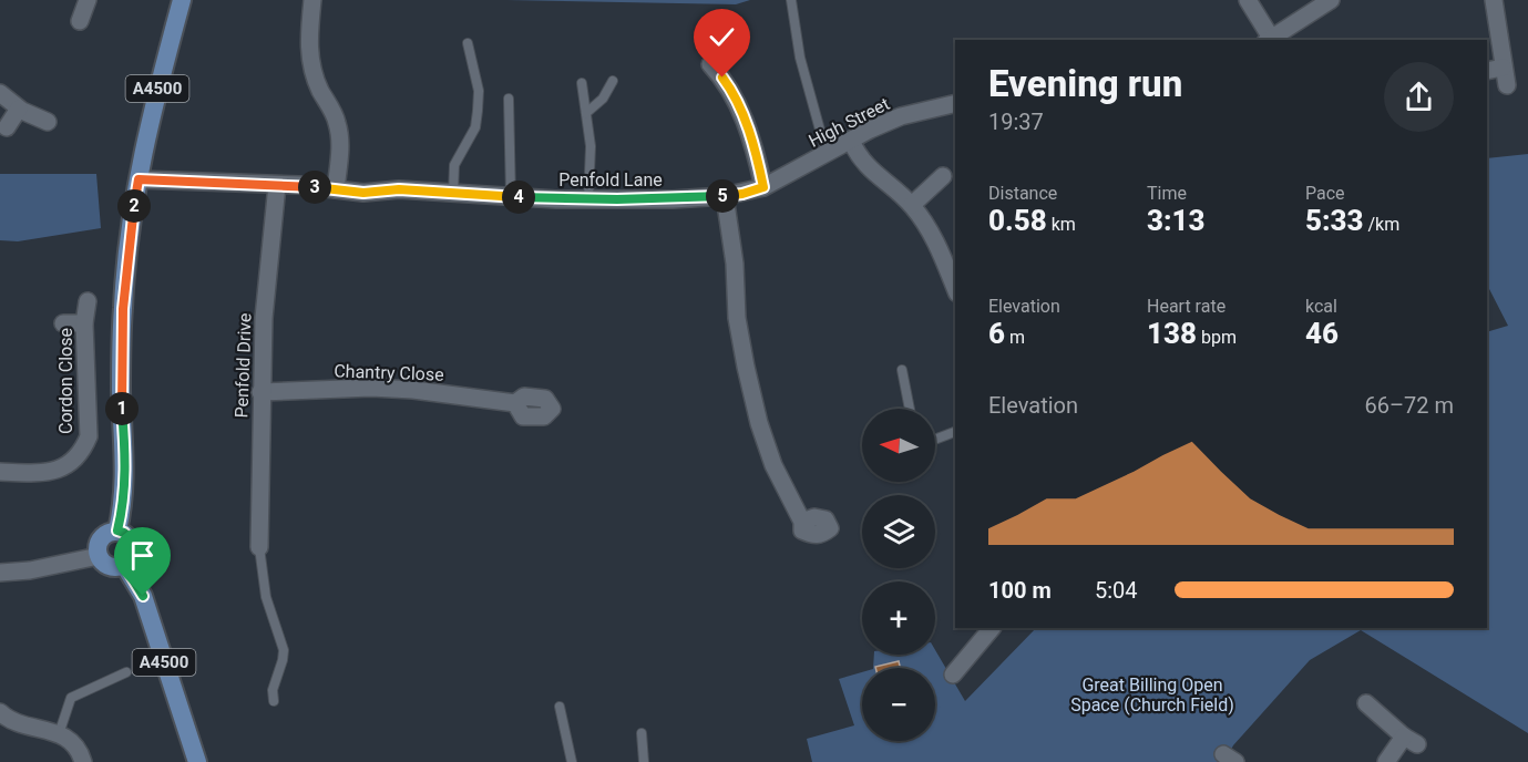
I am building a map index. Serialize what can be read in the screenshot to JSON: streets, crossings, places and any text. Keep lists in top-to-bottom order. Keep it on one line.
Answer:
{"streets":{"main road":["A4500"],"street":["High Street","Penfold Lane","Penfold Drive","Chantry Close","Cordon Close"]},"crossings":[["A4500","Penfold Lane"],["High Street","Penfold Lane"],["Penfold Lane","Penfold Drive"],["Penfold Drive","Chantry Close"]],"parks":["Great Billing Open Space (Church Field)"],"north":"left","page":{"heading":["Evening run","19:37"],"stats":[["Distance","0.58 km"],["Time","3:13"],["Pace","5:33 /km"],["Elevation","6 m"],["Heart rate","138 bpm"],["kcal","46"]],"pins":["3","5","4","2","1"],"chart":["Elevation","66–72 m"],"map_buttons":["+","−"],"list":[{"name":"100 m","note":"5:04"}]}}
